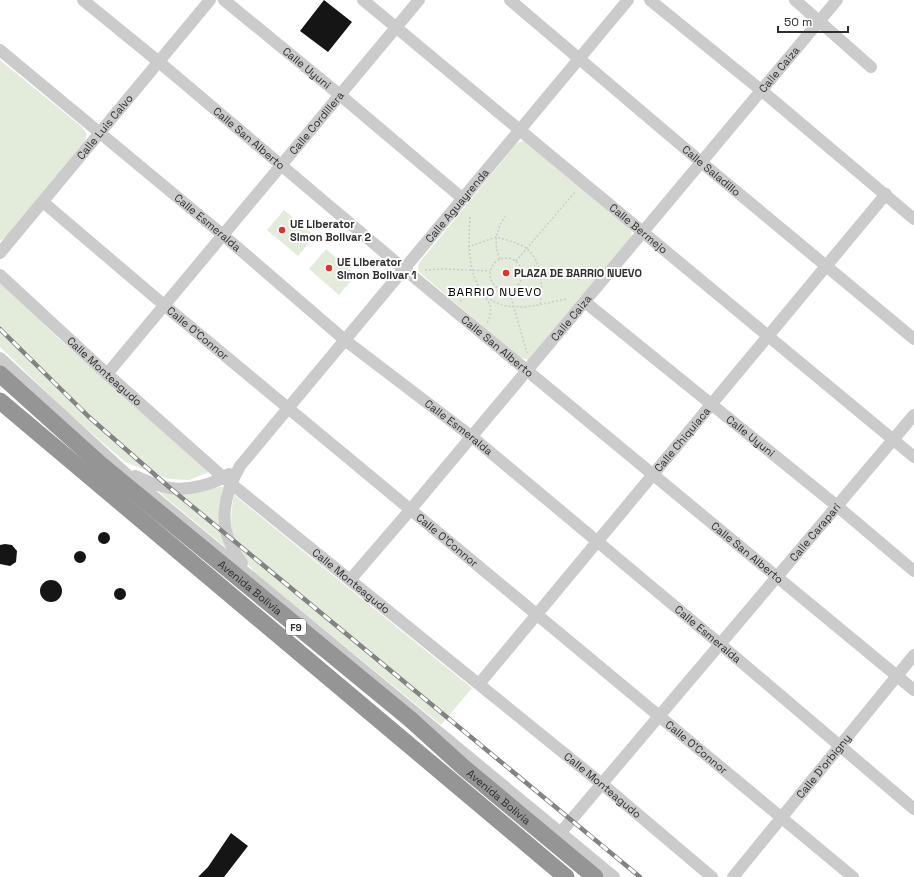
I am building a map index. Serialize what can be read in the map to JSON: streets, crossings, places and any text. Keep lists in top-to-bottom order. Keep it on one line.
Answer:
{"streets":{"highway":["Avenida Bolivia","F9"],"street":["Calle Uyuni","Calle Caiza","Calle Cordillera","Calle Luis Calvo","Calle San Alberto","Calle Saladillo","Calle Aguayrenda","Calle Esmeralda","Calle Bermejo","Calle O'Connor","Calle Monteagudo","Calle Chiquiaca","Calle Carapari","Calle D'orbigny"]},"crossings":[["Calle Uyuni","Calle Caiza"],["Calle Uyuni","Calle Cordillera"],["Calle Uyuni","Calle Aguayrenda"],["Calle Uyuni","Calle Chiquiaca"],["Calle Uyuni","Calle Carapari"],["Calle Caiza","Calle San Alberto"],["Calle Caiza","Calle Saladillo"],["Calle Caiza","Calle Esmeralda"],["Calle Caiza","Calle Bermejo"],["Calle Caiza","Calle O'Connor"],["Calle Caiza","Calle Monteagudo"],["Calle Cordillera","Calle San Alberto"],["Calle Cordillera","Calle Esmeralda"],["Calle Cordillera","Calle Bermejo"],["Calle Cordillera","Calle O'Connor"],["Calle Cordillera","Calle Monteagudo"],["Calle Luis Calvo","Calle San Alberto"],["Calle Luis Calvo","Calle Esmeralda"],["Calle Luis Calvo","Calle O'Connor"],["Calle San Alberto","Calle Aguayrenda"],["Calle San Alberto","Calle Chiquiaca"],["Calle San Alberto","Calle Carapari"],["Calle San Alberto","Calle D'orbigny"],["Calle Saladillo","Calle Aguayrenda"],["Calle Saladillo","Calle Chiquiaca"],["Calle Aguayrenda","Calle Esmeralda"],["Calle Aguayrenda","Calle Bermejo"],["Calle Aguayrenda","Calle O'Connor"],["Calle Aguayrenda","Calle Monteagudo"],["Calle Esmeralda","Calle Chiquiaca"],["Calle Esmeralda","Calle Carapari"],["Calle Esmeralda","Calle D'orbigny"],["Calle Bermejo","Calle Chiquiaca"],["Calle Bermejo","Calle Carapari"],["Calle O'Connor","Calle Chiquiaca"],["Calle O'Connor","Calle Carapari"],["Calle O'Connor","Calle D'orbigny"],["Calle Monteagudo","Calle Chiquiaca"],["Calle Monteagudo","Calle Carapari"]],"districts":["BARRIO NUEVO"],"places":["UE Liberator Simon Bolivar 2","UE Liberator Simon Bolivar 1","PLAZA DE BARRIO NUEVO"],"scale_bar":"50 m"}
